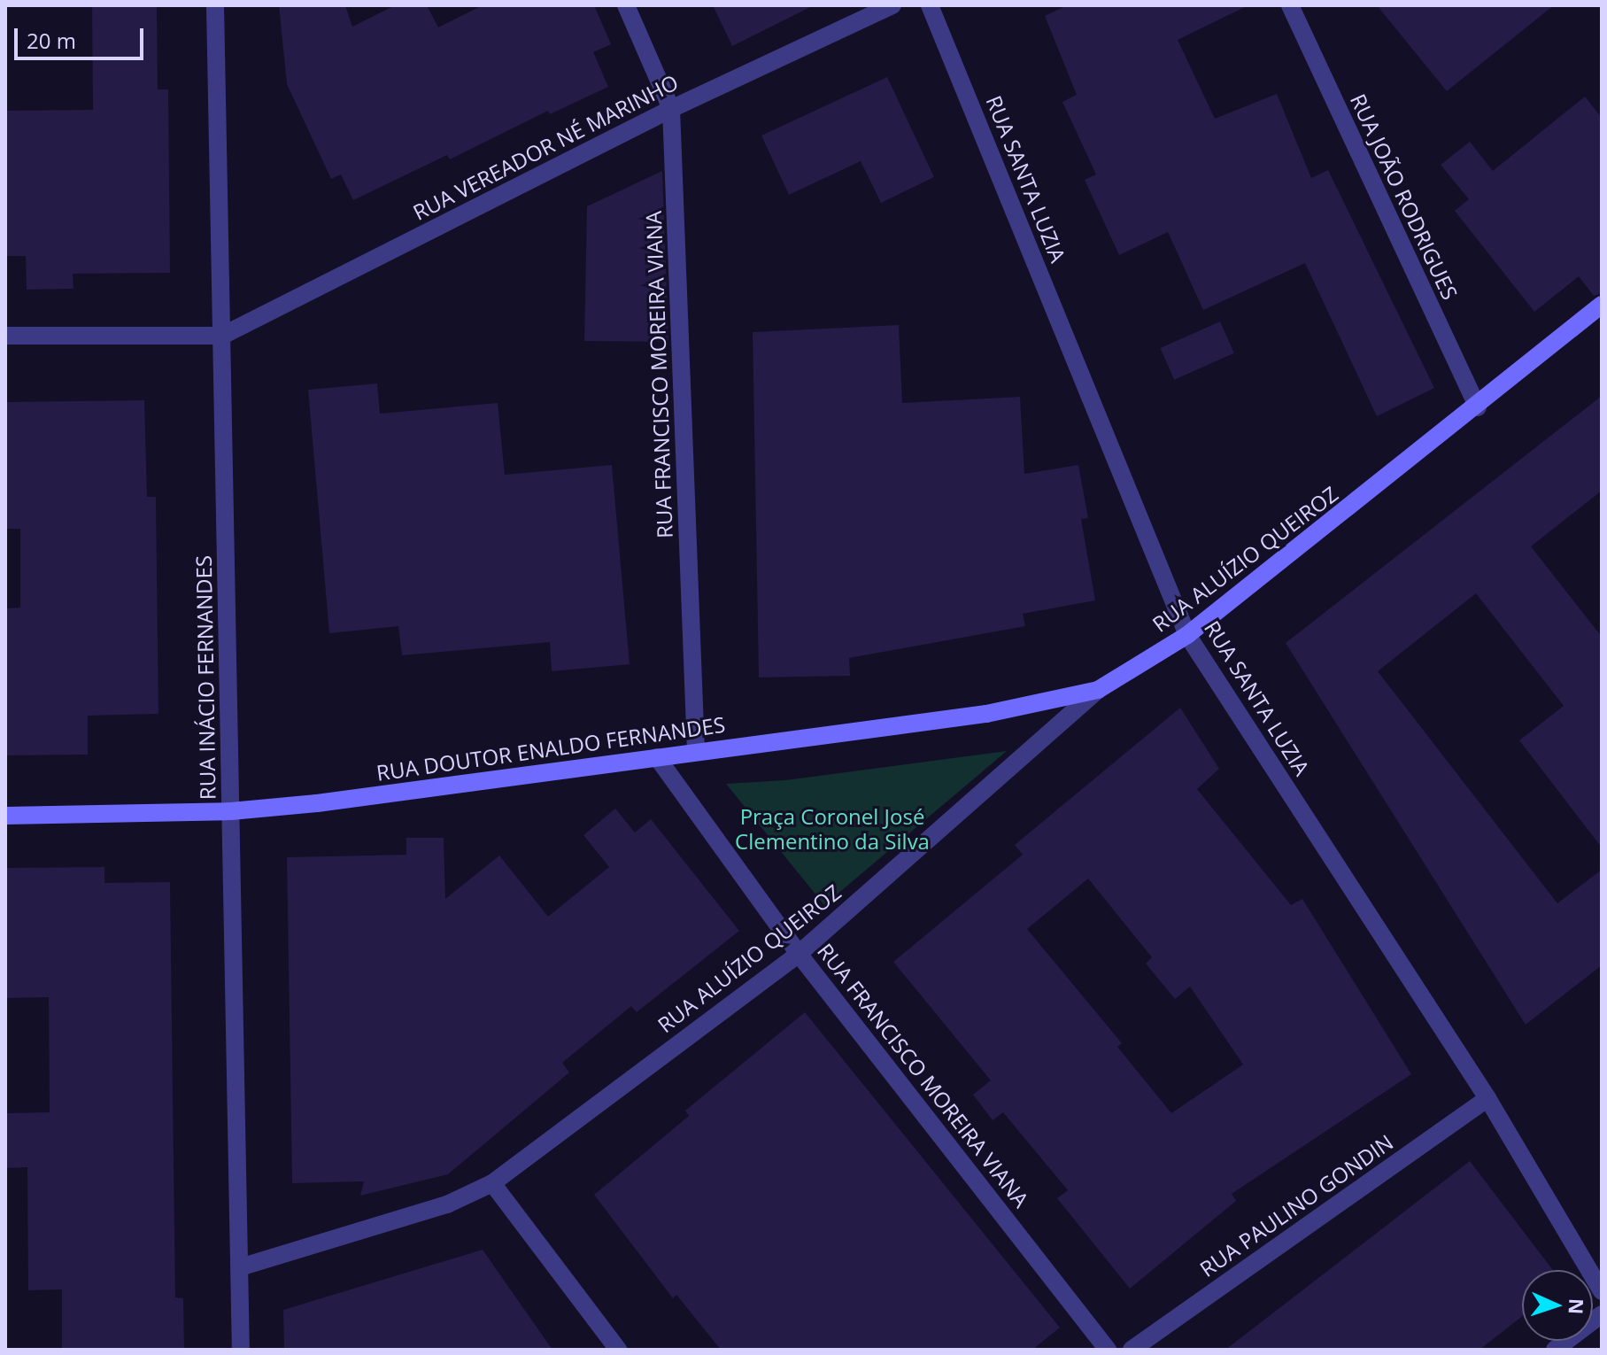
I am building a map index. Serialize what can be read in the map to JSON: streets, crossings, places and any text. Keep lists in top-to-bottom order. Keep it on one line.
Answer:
{"streets":{"main road":["RUA ALUÍZIO QUEIROZ","RUA DOUTOR ENALDO FERNANDES"],"street":["RUA VEREADOR NÉ MARINHO","RUA SANTA LUZIA","RUA JOÃO RODRIGUES","RUA FRANCISCO MOREIRA VIANA","RUA INÁCIO FERNANDES","RUA PAULINO GONDIN"]},"crossings":[["RUA VEREADOR NÉ MARINHO","RUA FRANCISCO MOREIRA VIANA"],["RUA VEREADOR NÉ MARINHO","RUA INÁCIO FERNANDES"],["RUA SANTA LUZIA","RUA ALUÍZIO QUEIROZ"],["RUA SANTA LUZIA","RUA PAULINO GONDIN"],["RUA JOÃO RODRIGUES","RUA ALUÍZIO QUEIROZ"],["RUA FRANCISCO MOREIRA VIANA","RUA ALUÍZIO QUEIROZ"],["RUA FRANCISCO MOREIRA VIANA","RUA DOUTOR ENALDO FERNANDES"],["RUA ALUÍZIO QUEIROZ","RUA INÁCIO FERNANDES"],["RUA ALUÍZIO QUEIROZ","RUA DOUTOR ENALDO FERNANDES"],["RUA INÁCIO FERNANDES","RUA DOUTOR ENALDO FERNANDES"]],"parks":["Praça Coronel José Clementino da Silva"],"scale_bar":"20 m","north":"right"}
